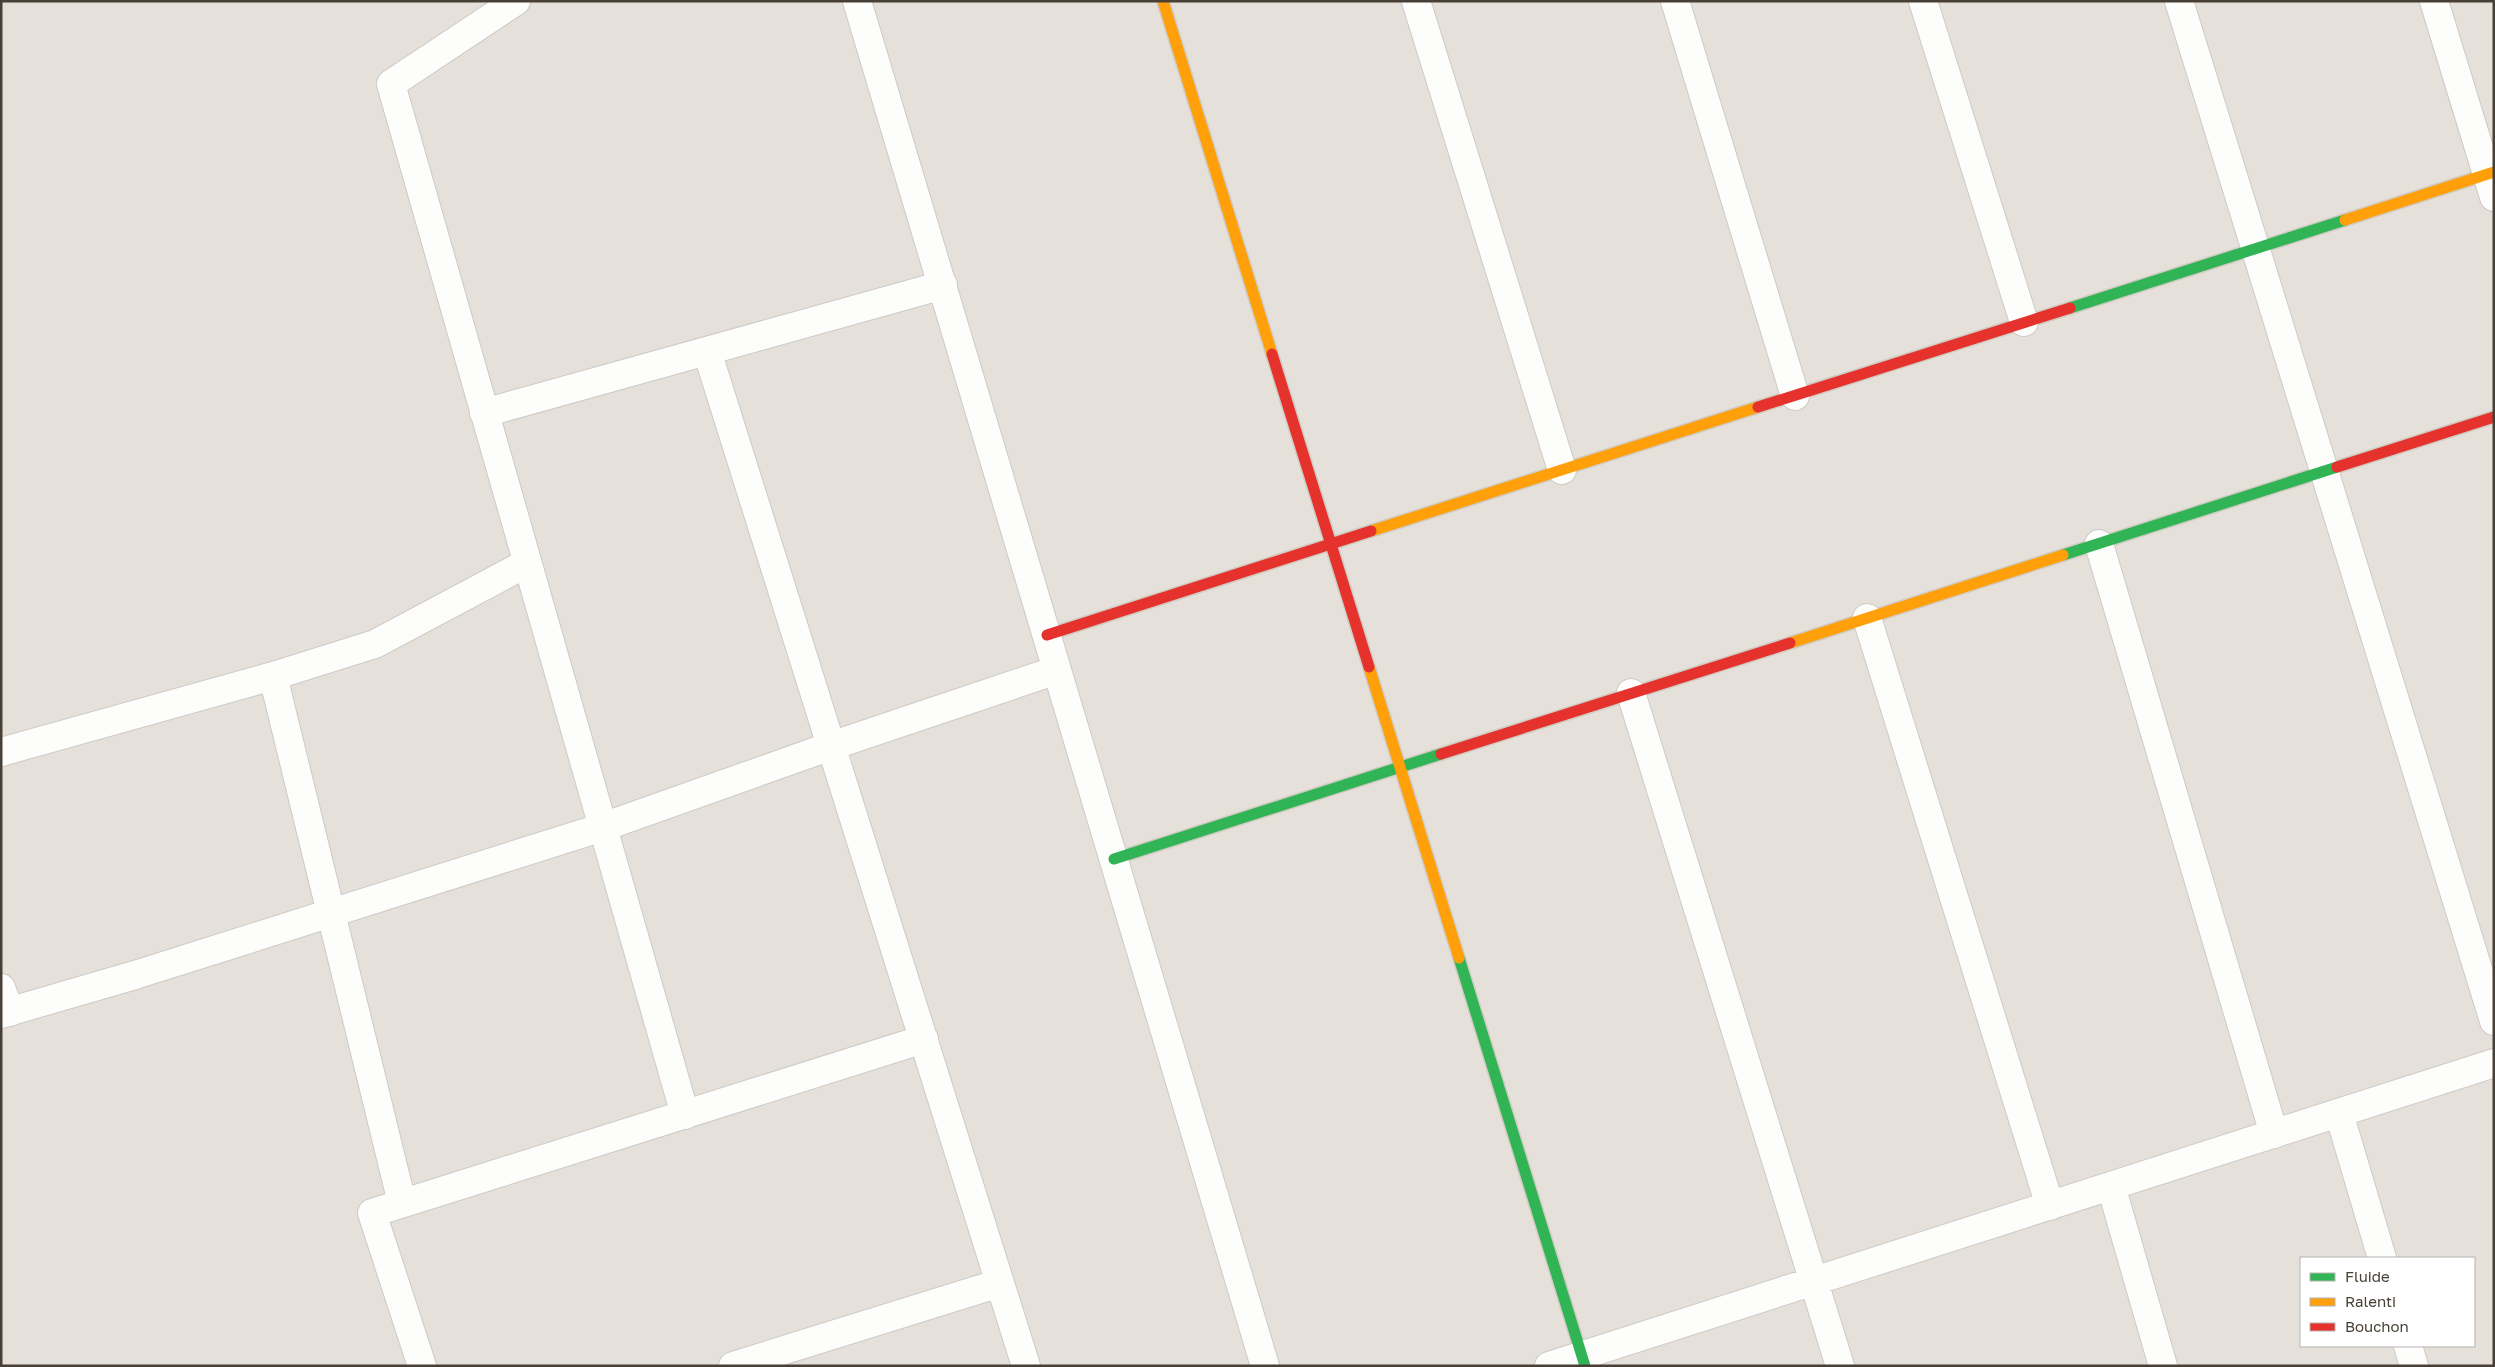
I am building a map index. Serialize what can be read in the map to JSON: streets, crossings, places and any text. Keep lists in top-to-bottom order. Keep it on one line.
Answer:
{"legend":["Fluide","Ralenti","Bouchon"]}
